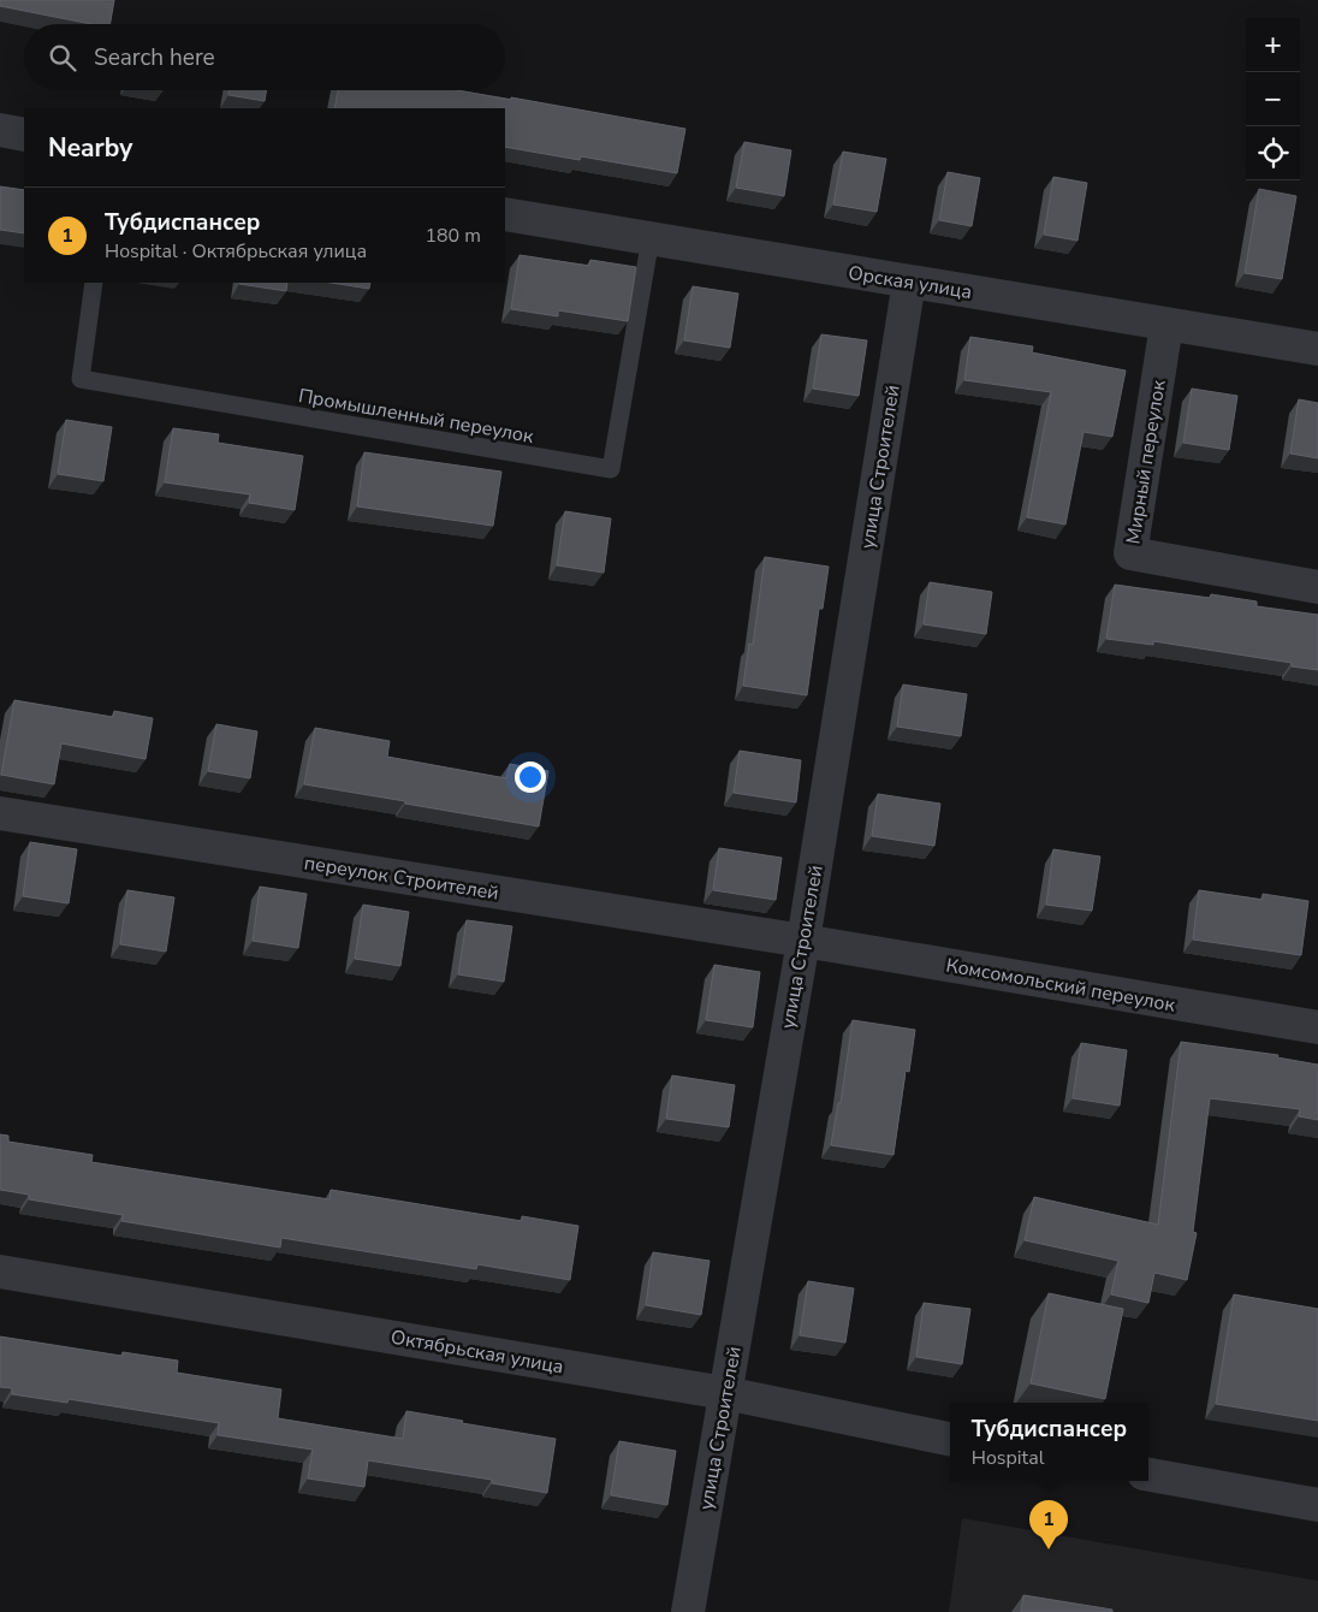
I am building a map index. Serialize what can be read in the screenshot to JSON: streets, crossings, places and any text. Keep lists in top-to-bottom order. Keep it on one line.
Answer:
{"streets":{"street":["Орская улица","Мирный переулок","улица Строителей","переулок Строителей","Комсомольский переулок","Октябрьская улица"],"lane":["Промышленный переулок"]},"crossings":[["Орская улица","Промышленный переулок"],["Орская улица","Мирный переулок"],["Орская улица","улица Строителей"],["улица Строителей","переулок Строителей"],["улица Строителей","Комсомольский переулок"],["улица Строителей","Октябрьская улица"],["переулок Строителей","Комсомольский переулок"]],"page":{"map_buttons":["+","−"],"search":"Search here","heading":"Nearby","list":[{"mark":"1","name":"Тубдиспансер","note":"Hospital · Октябрьская улица","value":"180 m"}],"popup":["Тубдиспансер","Hospital"],"pins":"1"}}
